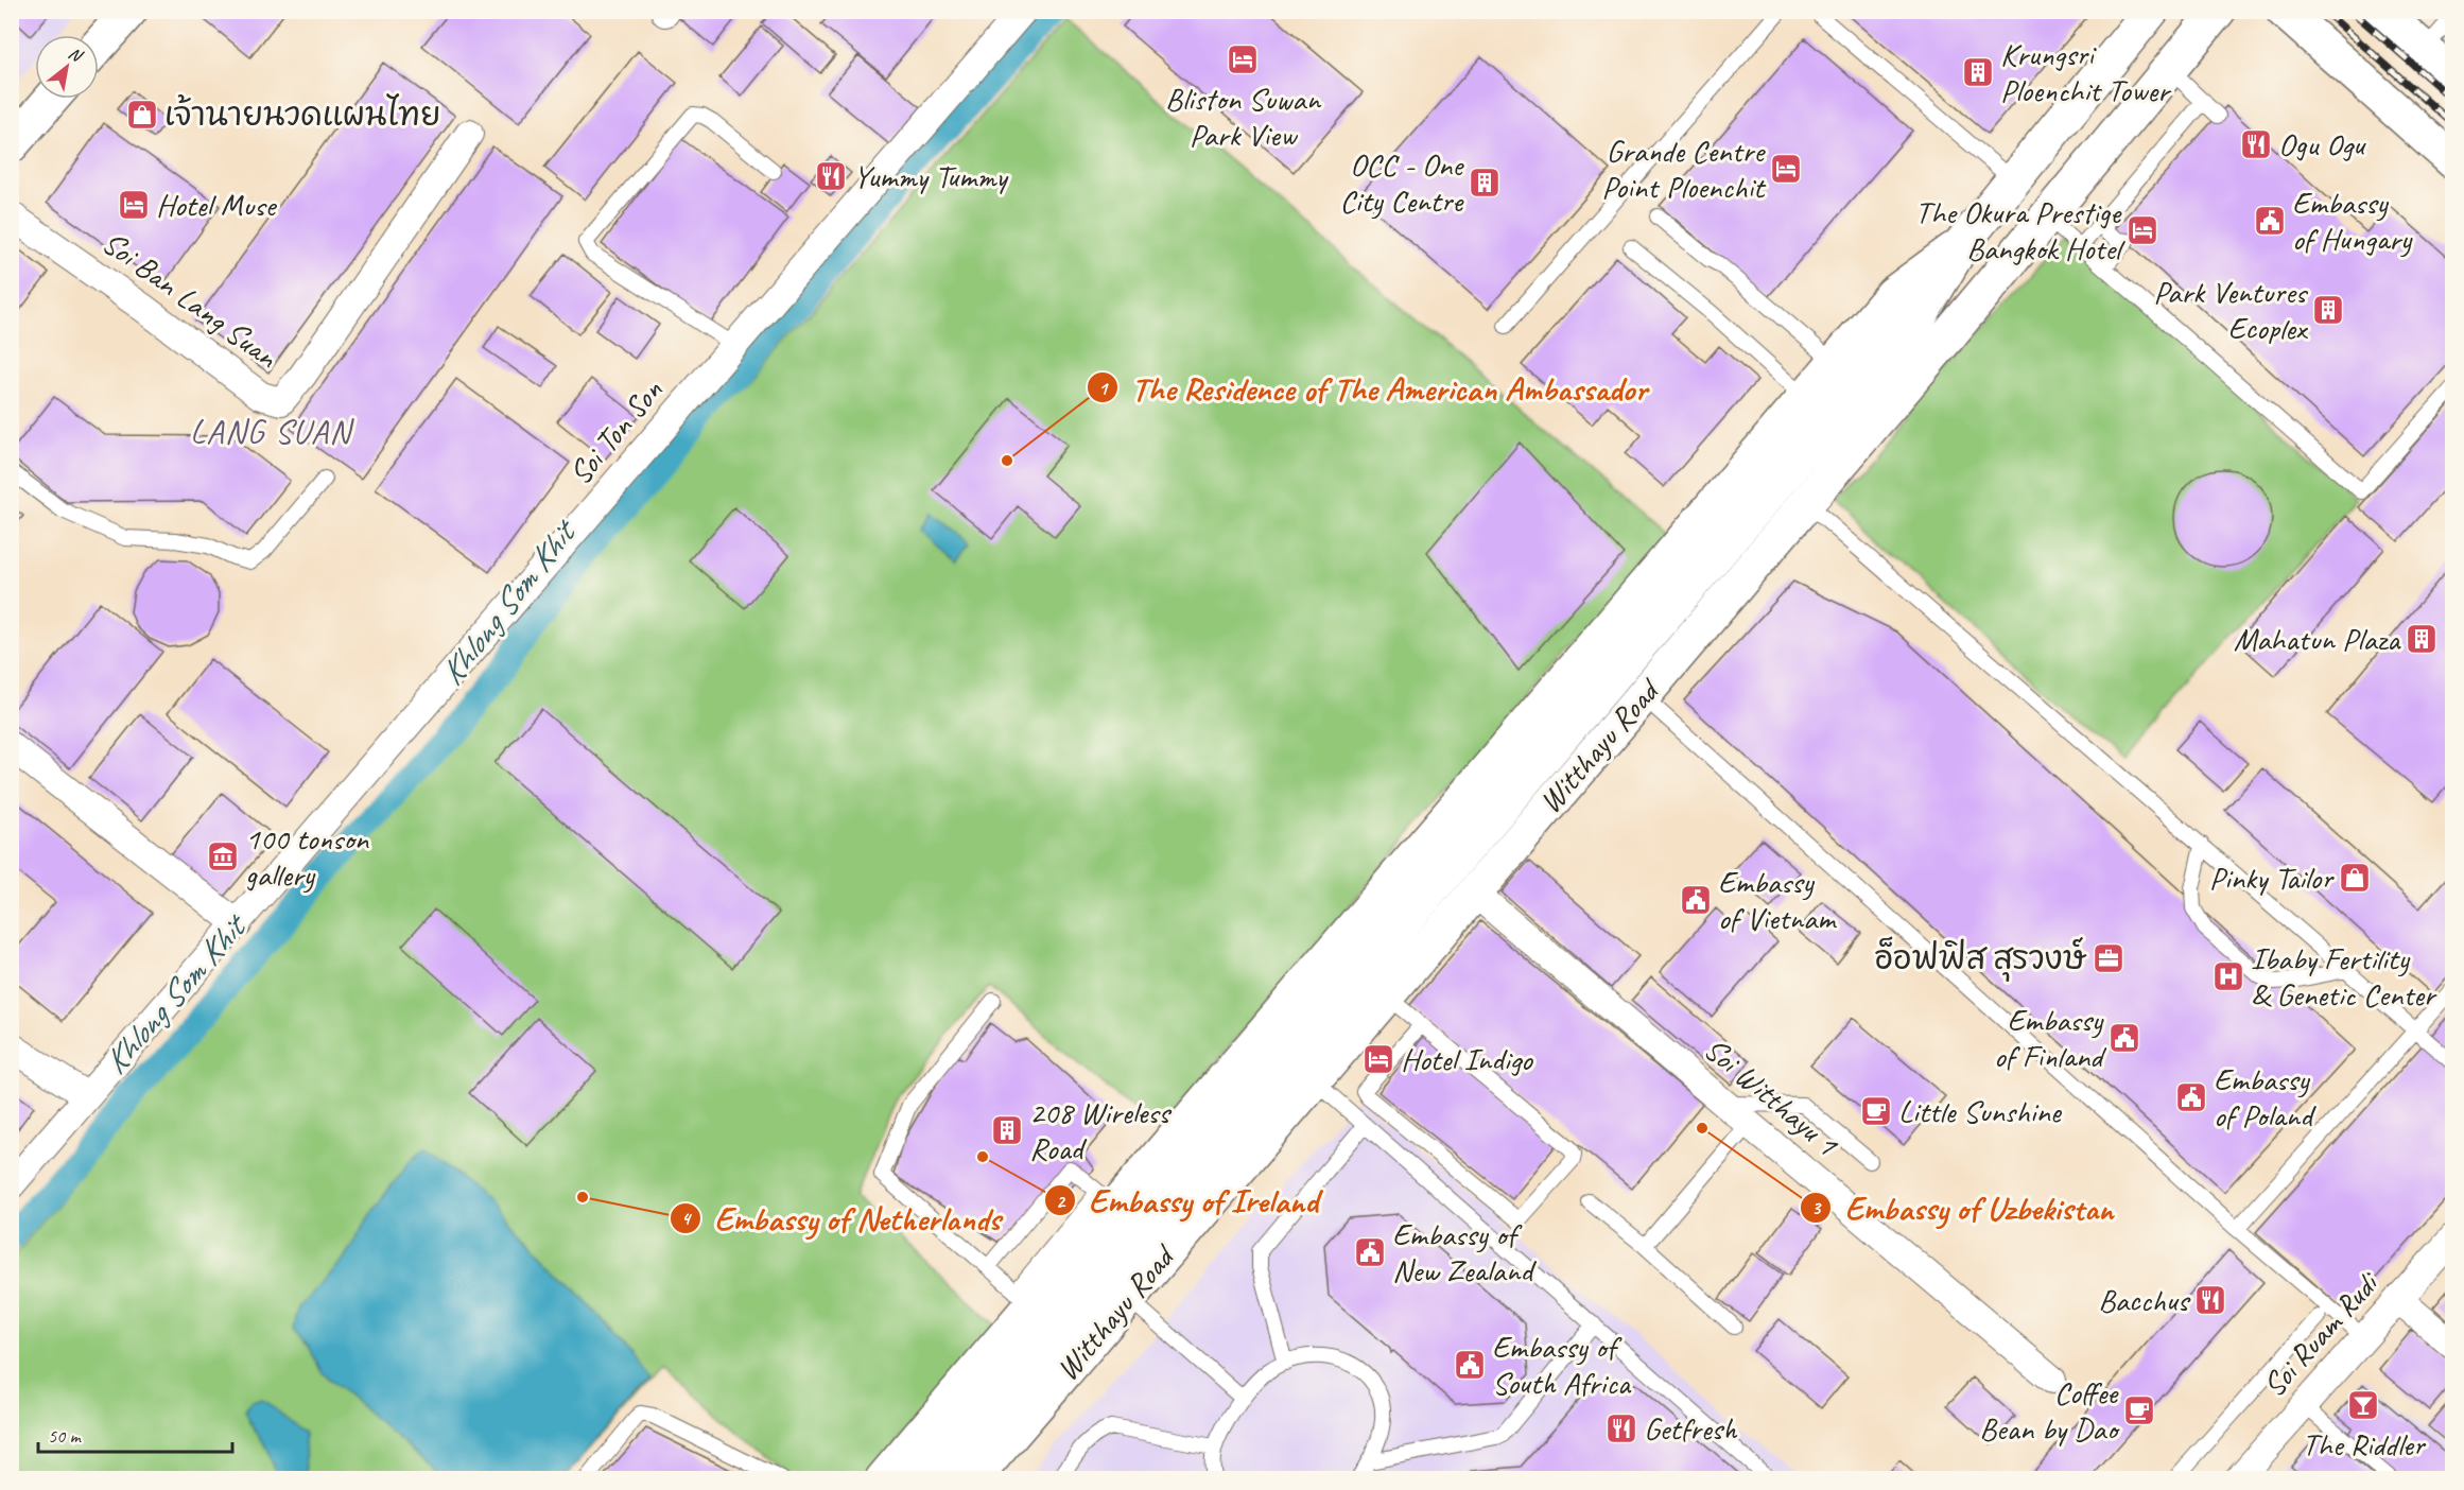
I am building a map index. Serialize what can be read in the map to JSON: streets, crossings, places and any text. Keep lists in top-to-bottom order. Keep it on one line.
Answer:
{"streets":{"main road":["Witthayu Road"],"street":["Soi Ban Lang Suan","Soi Ton Son","Soi Witthayu 1","Soi Ruam Rudi"]},"crossings":[["Witthayu Road","Soi Witthayu 1"]],"districts":["LANG SUAN"],"water":["Khlong Som Khit"],"places":{"hotel":["Bliston Suwan Park View","Grande Centre Point Ploenchit","Hotel Muse","The Okura Prestige Bangkok Hotel","Hotel Indigo"],"building":["Krungsri Ploenchit Tower","OCC - One City Centre","Park Ventures Ecoplex","Mahatun Plaza","208 Wireless Road"],"shop":["เจ้านายนวดแผนไทย","Pinky Tailor"],"restaurant":["Ogu Ogu","Yummy Tummy","Bacchus","Getfresh"],"public building":["Embassy of Hungary","Embassy of Vietnam","Embassy of Finland","Embassy of Poland","Embassy of New Zealand","Embassy of South Africa"],"other":["The Residence of The American Ambassador","Embassy of Uzbekistan","Embassy of Ireland","Embassy of Netherlands"],"museum":["100 tonson gallery"],"office":["อ็อฟฟิส สุรวงษ์"],"hospital":["Ibaby Fertility & Genetic Center"],"cafe":["Little Sunshine","Coffee Bean by Dao"],"bar":["The Riddler"]},"scale_bar":"50 m","north":"top right"}
